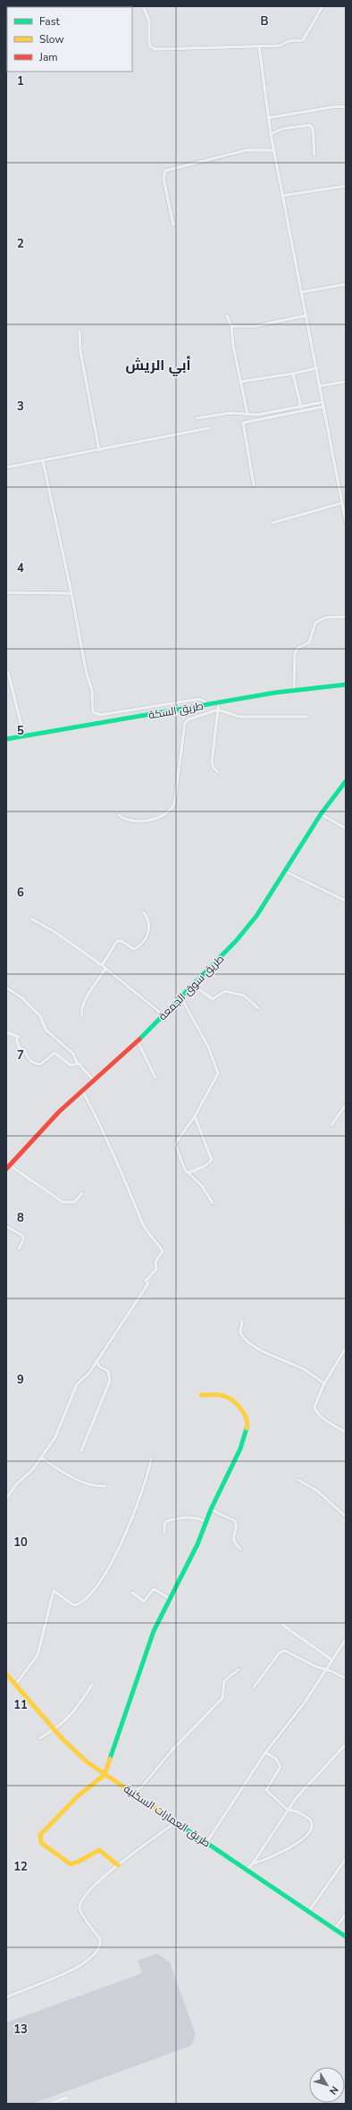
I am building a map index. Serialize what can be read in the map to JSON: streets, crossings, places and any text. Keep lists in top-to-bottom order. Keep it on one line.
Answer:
{"streets":{"main road":["طريق السكة","طريق سوق الجمعة","طريق العمارات السكنية"]},"districts":["أبي الريش"],"legend":["Fast","Slow","Jam"],"north":"bottom right","grid":{"columns":["B"],"rows":["1","2","3","4","5","6","7","8","9","10","11","12","13"]}}
